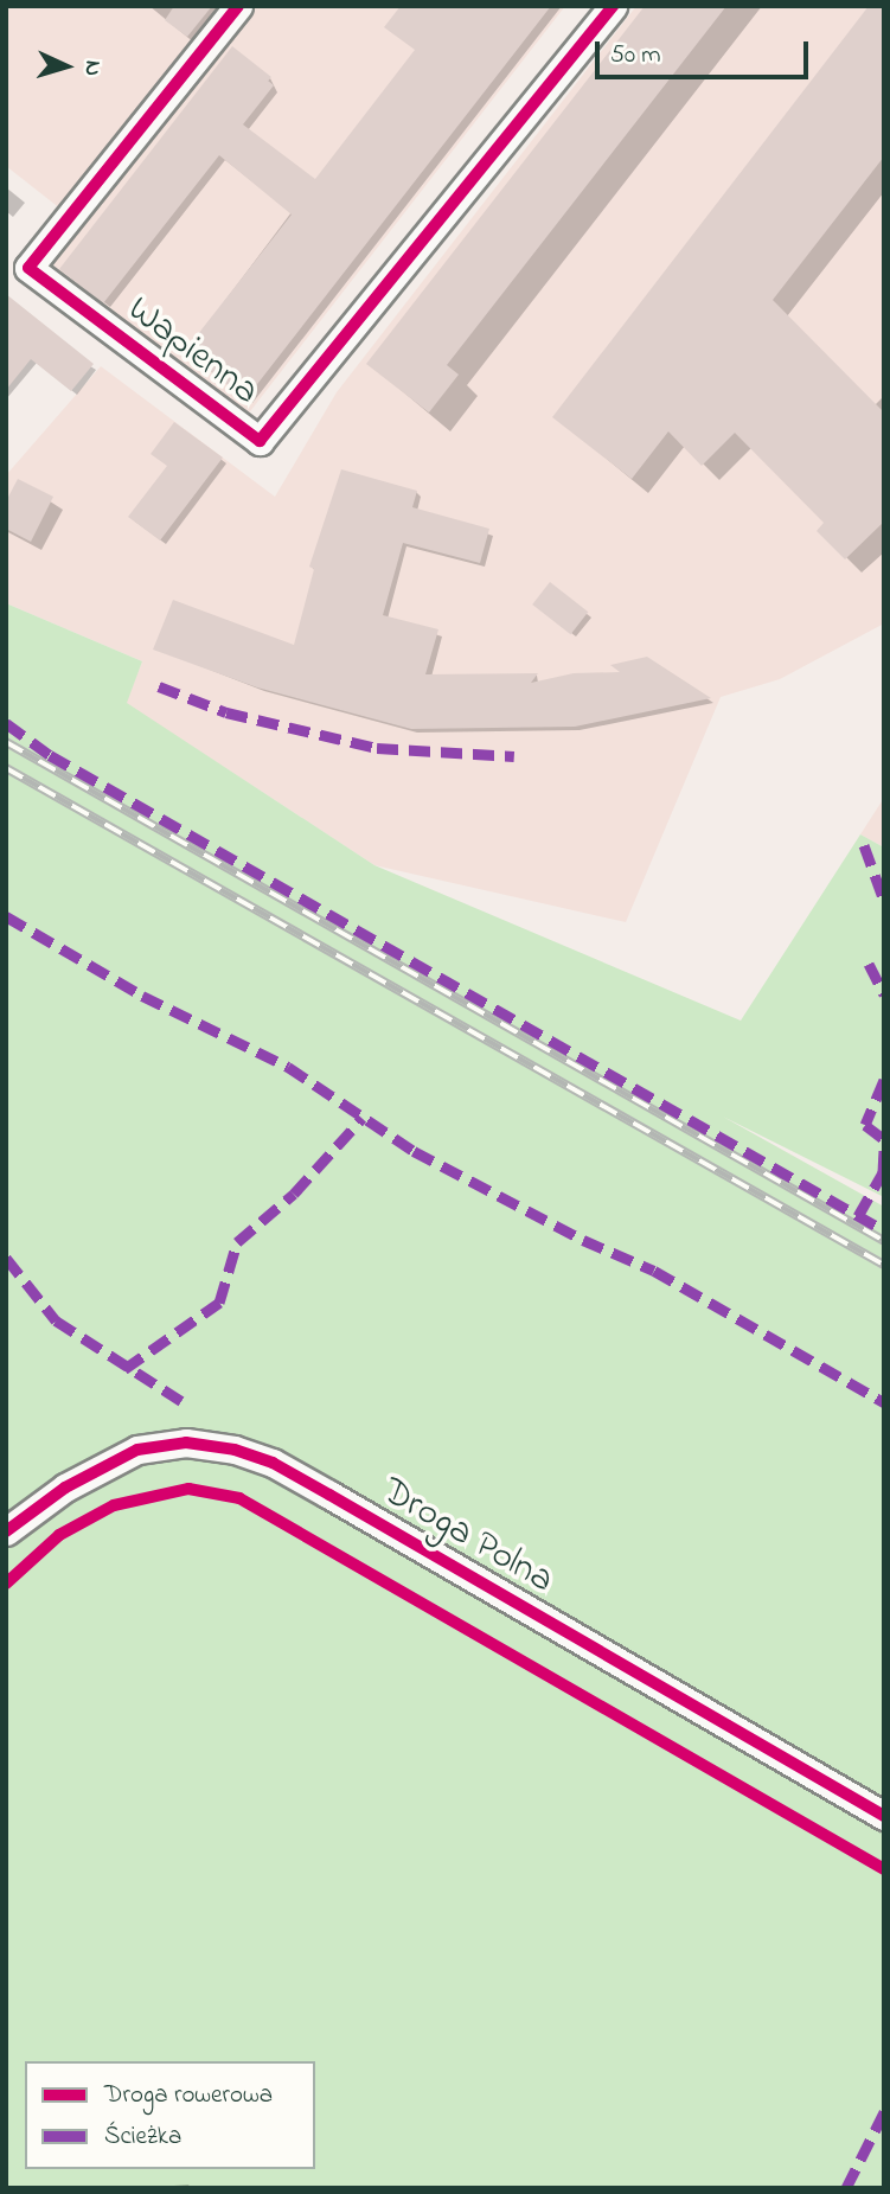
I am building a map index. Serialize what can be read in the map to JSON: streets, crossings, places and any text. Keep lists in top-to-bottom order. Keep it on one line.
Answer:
{"streets":{"street":["Wapienna","Droga Polna"]},"legend":["Droga rowerowa","Ścieżka"],"scale_bar":"50 m","north":"right"}
